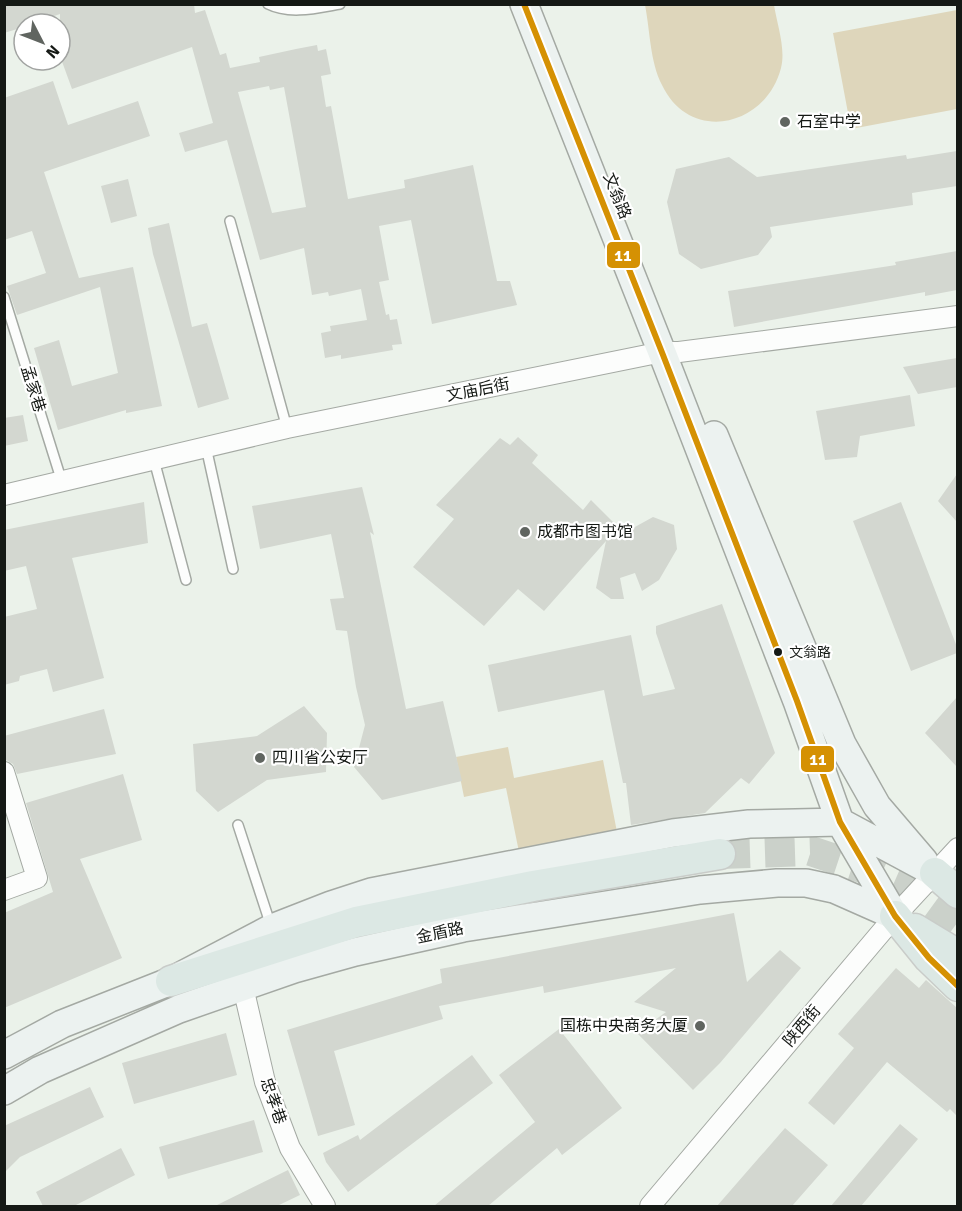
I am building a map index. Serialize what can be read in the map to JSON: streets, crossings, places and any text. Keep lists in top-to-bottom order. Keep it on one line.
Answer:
{"streets":{"main road":["文翁路","金盾路"],"street":["文庙后街","陕西街","忠孝巷"],"lane":["孟家巷"]},"crossings":[["文翁路","文庙后街"],["文翁路","金盾路"],["文翁路","陕西街"],["孟家巷","文庙后街"],["金盾路","陕西街"],["金盾路","忠孝巷"]],"places":["石室中学","成都市图书馆","文翁路","四川省公安厅","国栋中央商务大厦"],"lines":["transit line 11"],"north":"bottom right"}
